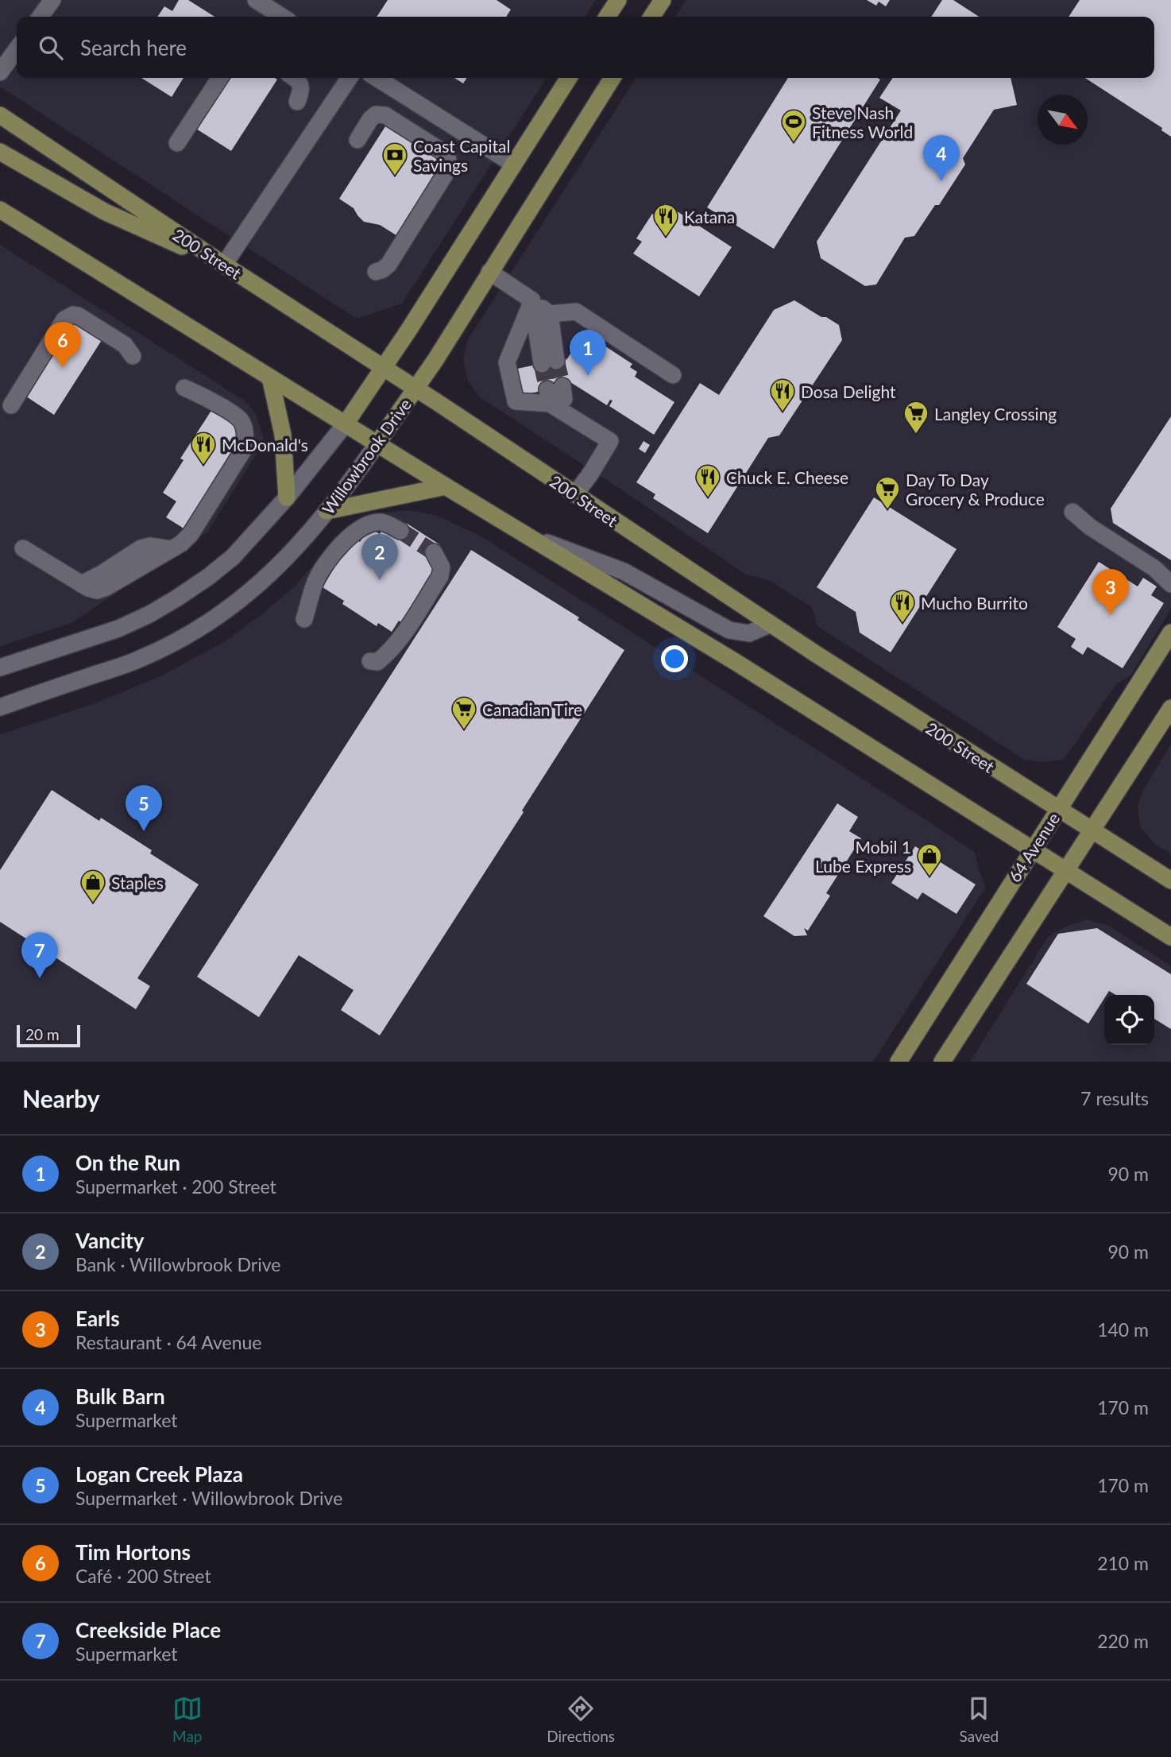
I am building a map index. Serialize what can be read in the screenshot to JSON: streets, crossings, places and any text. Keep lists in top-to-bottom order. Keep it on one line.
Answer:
{"streets":{"main road":["200 Street","Willowbrook Drive","64 Avenue"]},"crossings":[["200 Street","Willowbrook Drive"],["200 Street","64 Avenue"]],"places":{"sports":["Steve Nash Fitness World"],"bank":["Coast Capital Savings"],"restaurant":["Katana","Dosa Delight","McDonald's","Chuck E. Cheese","Mucho Burrito"],"supermarket":["Langley Crossing","Day To Day Grocery & Produce","Canadian Tire"],"shop":["Mobil 1 Lube Express","Staples"]},"scale_bar":"20 m","north":"bottom right","page":{"search":"Search here","pins":["4","6","1","2","3","5","7"],"scale":"20 m","heading":["Nearby","7 results"],"list":[{"mark":"1","name":"On the Run","note":"Supermarket · 200 Street","value":"90 m"},{"mark":"2","name":"Vancity","note":"Bank · Willowbrook Drive","value":"90 m"},{"mark":"3","name":"Earls","note":"Restaurant · 64 Avenue","value":"140 m"},{"mark":"4","name":"Bulk Barn","note":"Supermarket","value":"170 m"},{"mark":"5","name":"Logan Creek Plaza","note":"Supermarket · Willowbrook Drive","value":"170 m"},{"mark":"6","name":"Tim Hortons","note":"Café · 200 Street","value":"210 m"},{"mark":"7","name":"Creekside Place","note":"Supermarket","value":"220 m"}],"nav":["Map","Directions","Saved"]}}
